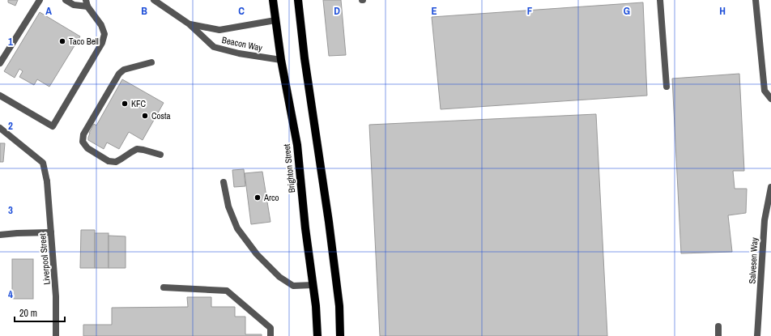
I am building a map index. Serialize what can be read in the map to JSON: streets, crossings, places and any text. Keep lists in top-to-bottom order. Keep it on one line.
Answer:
{"streets":{"main road":["Brighton Street"],"street":["Beacon Way","Liverpool Street","Salvesen Way"]},"crossings":[["Beacon Way","Brighton Street"]],"places":["Taco Bell","KFC","Costa","Arco"],"scale_bar":"20 m","grid":{"columns":["A","B","C","D","E","F","G","H"],"rows":["1","2","3","4"]}}
